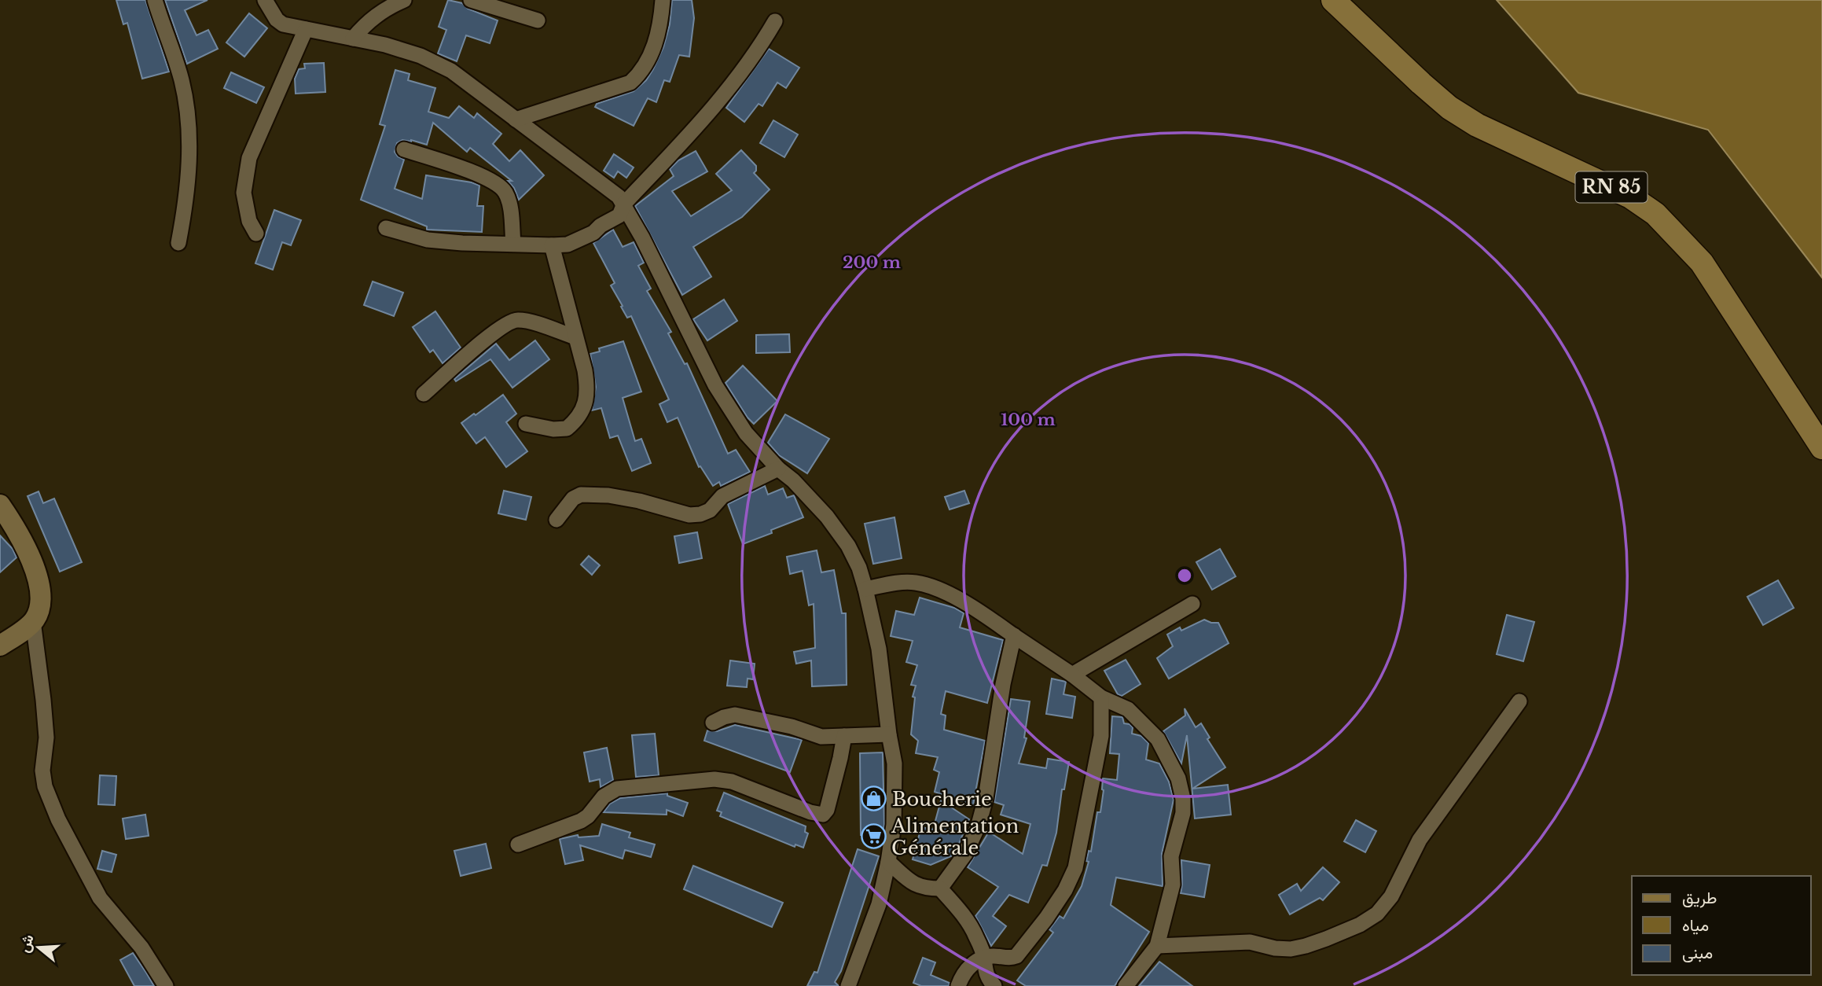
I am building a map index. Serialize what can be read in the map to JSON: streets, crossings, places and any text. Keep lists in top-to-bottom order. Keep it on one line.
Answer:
{"streets":{"main road":["RN 85"]},"places":{"shop":["Boucherie"],"supermarket":["Alimentation Générale"]},"legend":["طريق","مياه","مبنى"],"north":"left","rings":["200 m","100 m"]}
